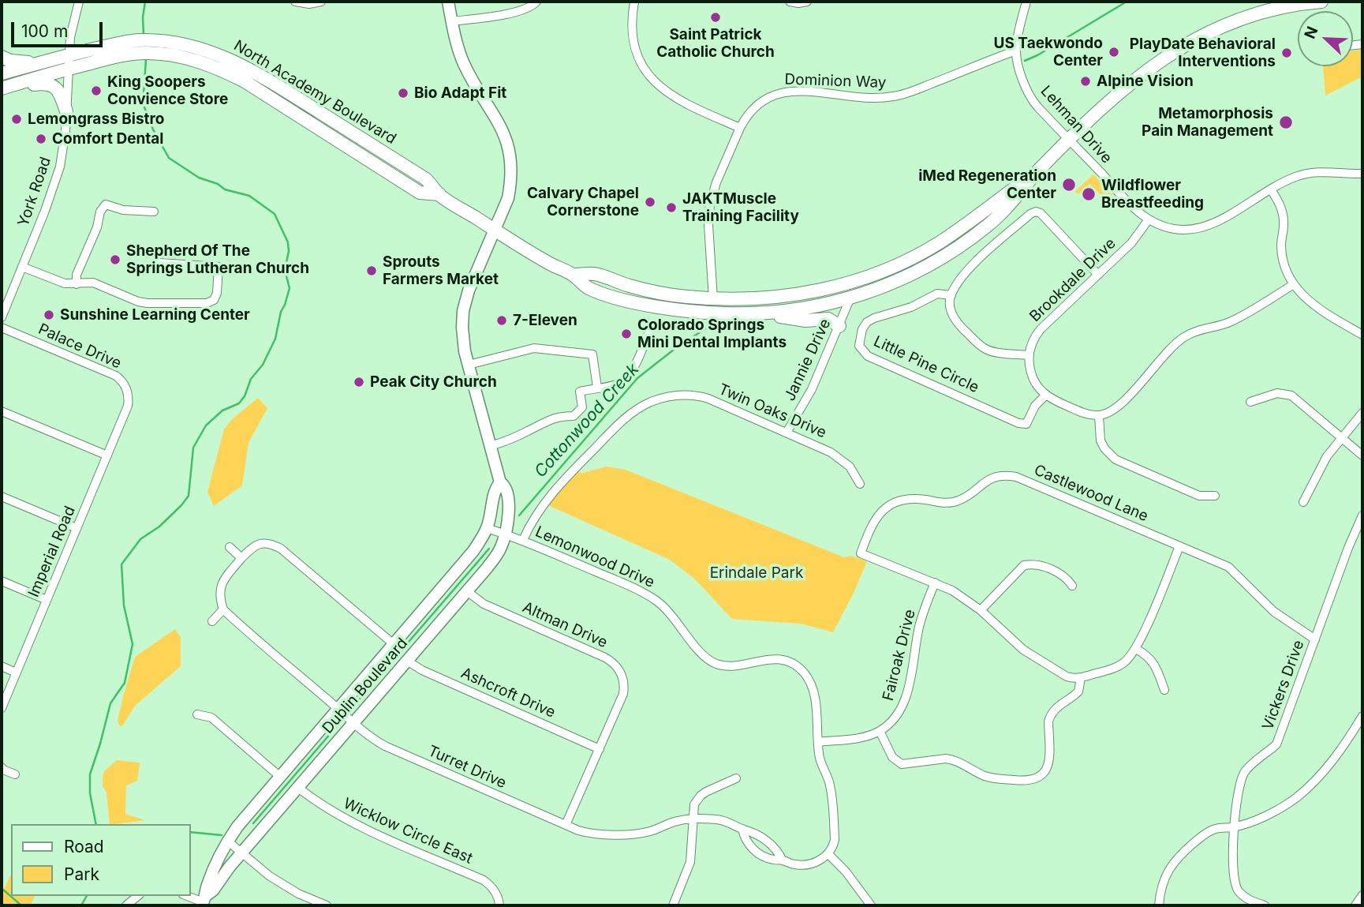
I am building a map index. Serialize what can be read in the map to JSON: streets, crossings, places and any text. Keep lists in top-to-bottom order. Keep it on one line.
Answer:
{"streets":{"highway":["North Academy Boulevard"],"main road":["Dublin Boulevard"],"street":["Dominion Way","Lehman Drive","York Road","Brookdale Drive","Palace Drive","Jannie Drive","Little Pine Circle","Twin Oaks Drive","Castlewood Lane","Imperial Road","Lemonwood Drive","Altman Drive","Fairoak Drive","Vickers Drive","Ashcroft Drive","Turret Drive","Wicklow Circle East"]},"crossings":[["Dominion Way","North Academy Boulevard"],["Dominion Way","Lehman Drive"],["North Academy Boulevard","Lehman Drive"],["North Academy Boulevard","York Road"],["North Academy Boulevard","Jannie Drive"],["North Academy Boulevard","Dublin Boulevard"],["Lehman Drive","Brookdale Drive"],["Palace Drive","Imperial Road"],["Jannie Drive","Twin Oaks Drive"],["Twin Oaks Drive","Lemonwood Drive"],["Castlewood Lane","Fairoak Drive"],["Castlewood Lane","Vickers Drive"],["Lemonwood Drive","Fairoak Drive"],["Lemonwood Drive","Dublin Boulevard"],["Altman Drive","Dublin Boulevard"],["Altman Drive","Ashcroft Drive"],["Altman Drive","Turret Drive"],["Dublin Boulevard","Ashcroft Drive"],["Dublin Boulevard","Turret Drive"],["Dublin Boulevard","Wicklow Circle East"]],"water":["Cottonwood Creek"],"parks":["Erindale Park"],"places":["Saint Patrick Catholic Church","US Taekwondo Center","PlayDate Behavioral Interventions","Alpine Vision","King Soopers Convience Store","Bio Adapt Fit","Lemongrass Bistro","Metamorphosis Pain Management","Comfort Dental","iMed Regeneration Center","Wildflower Breastfeeding","Calvary Chapel Cornerstone","JAKTMuscle Training Facility","Shepherd Of The Springs Lutheran Church","Sprouts Farmers Market","Sunshine Learning Center","7-Eleven","Colorado Springs Mini Dental Implants","Peak City Church"],"legend":["Road","Park"],"scale_bar":"100 m","north":"top left"}
